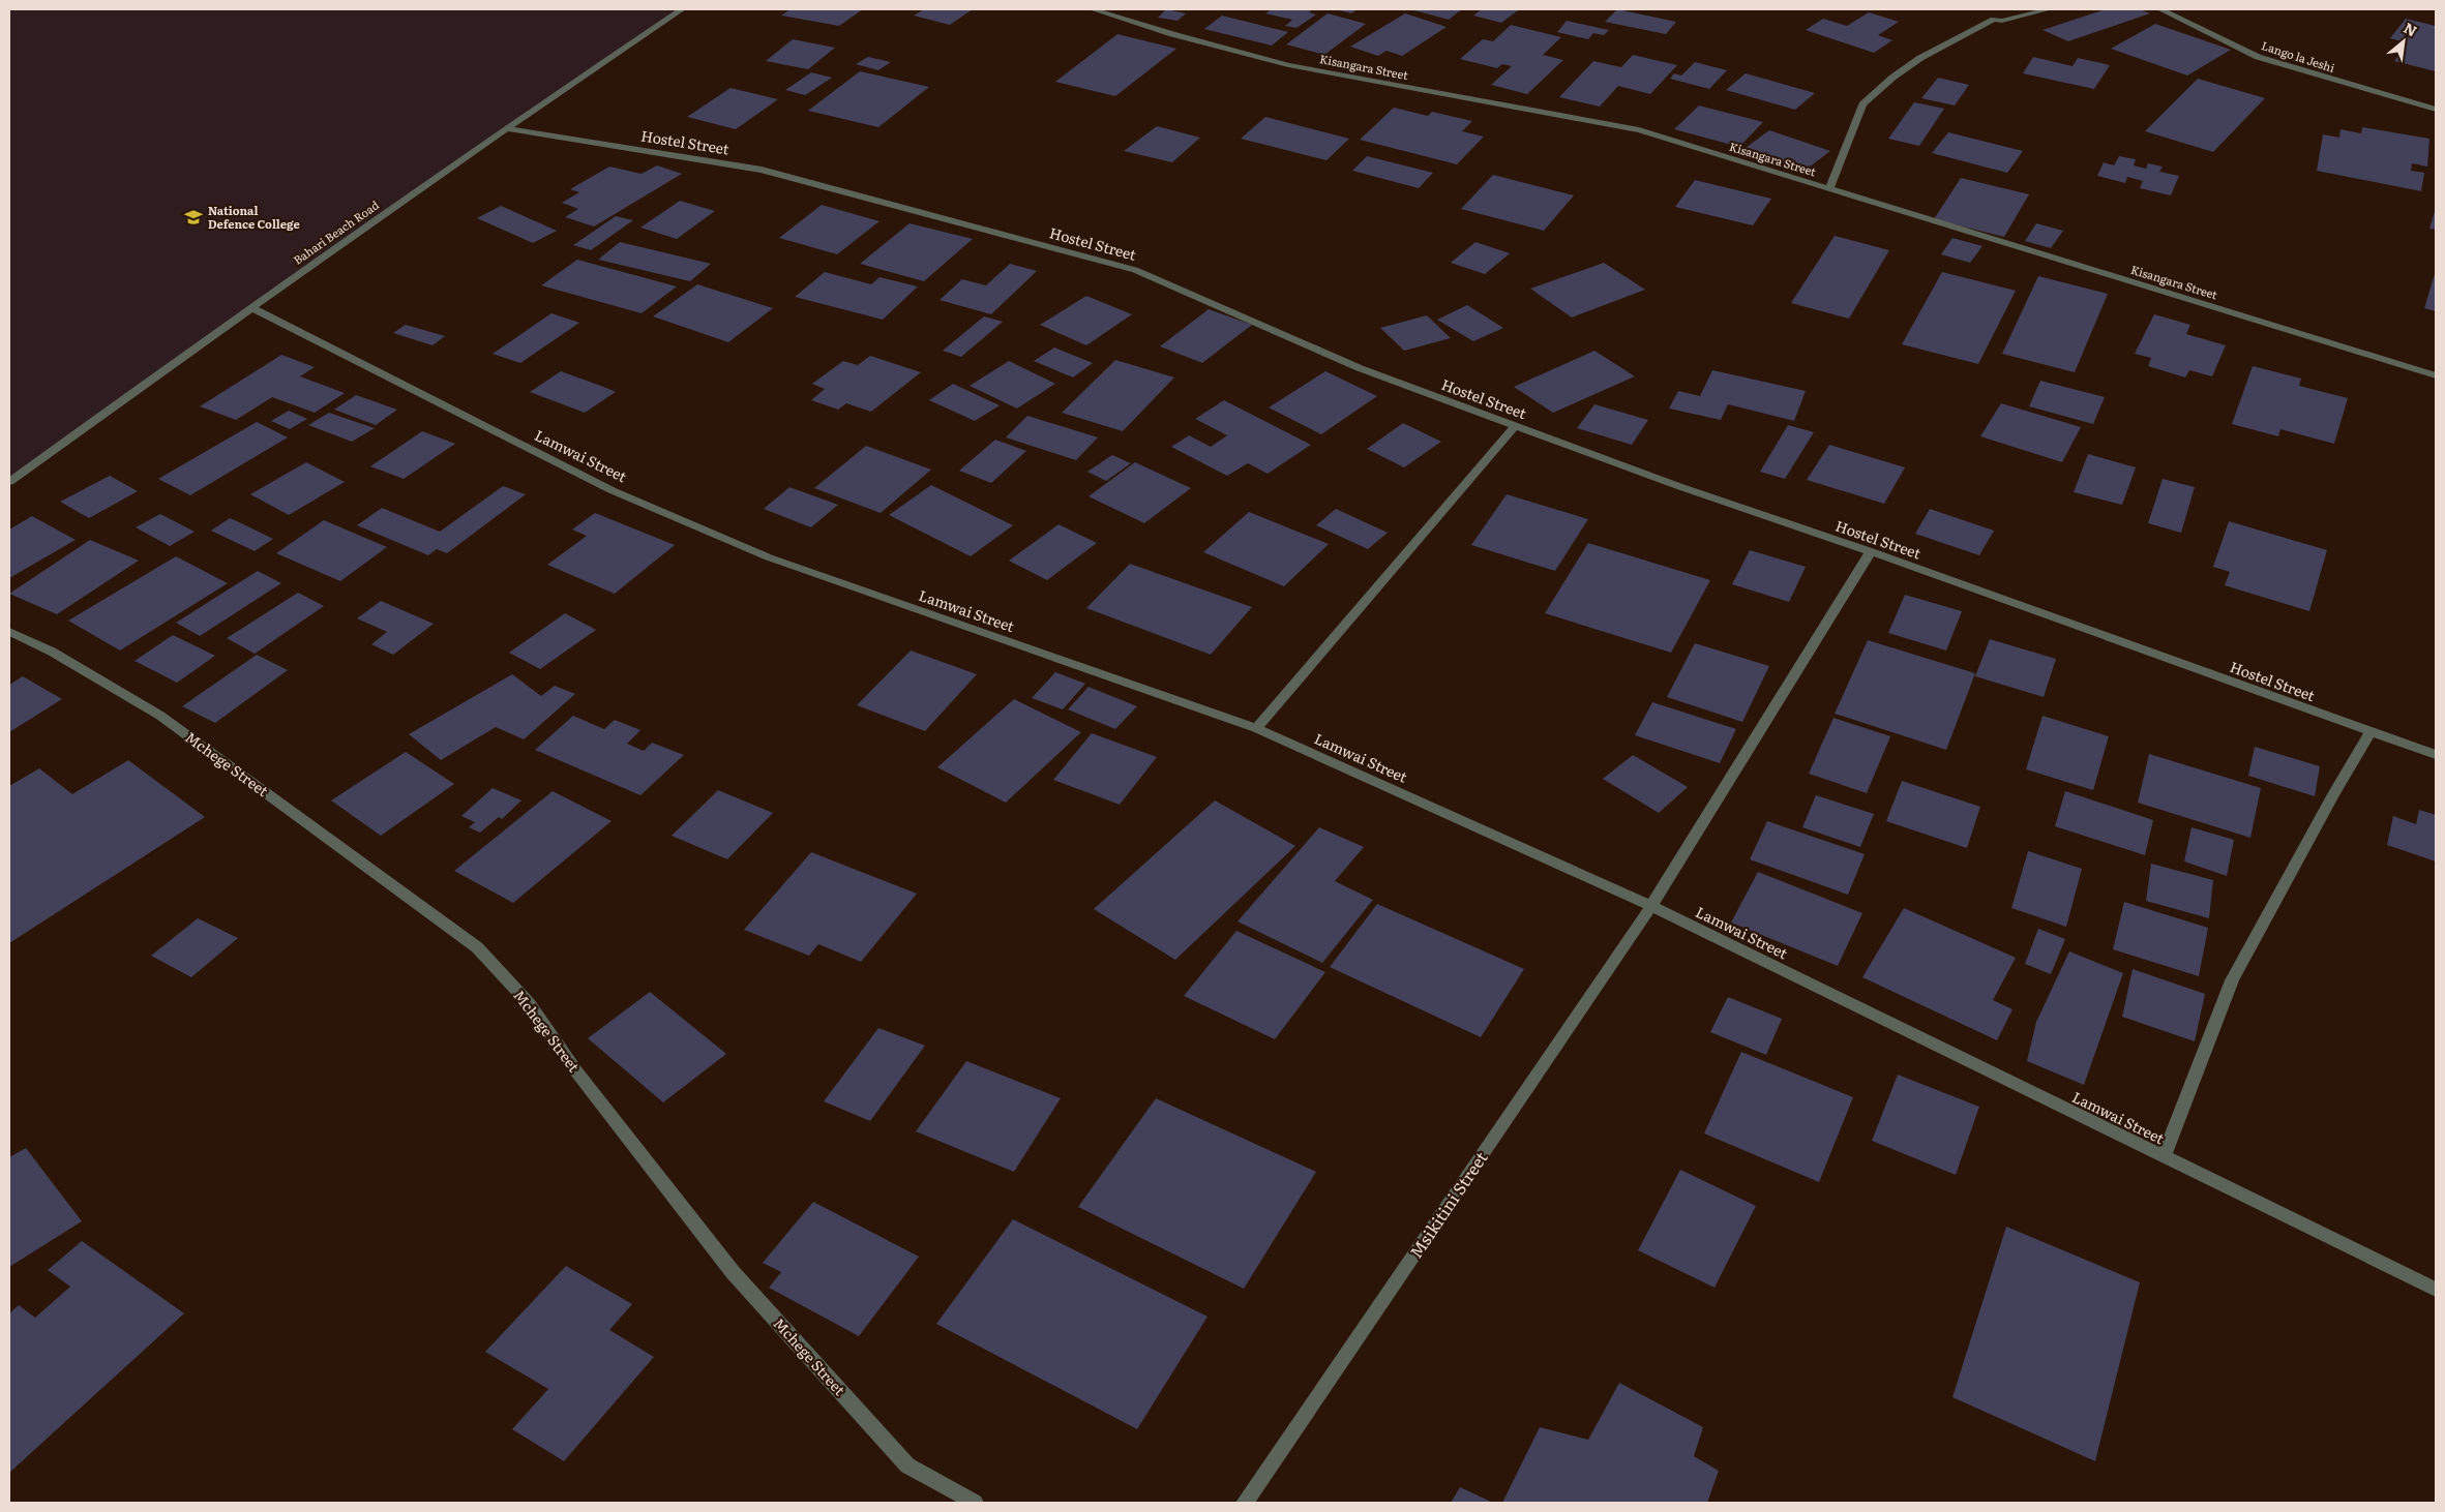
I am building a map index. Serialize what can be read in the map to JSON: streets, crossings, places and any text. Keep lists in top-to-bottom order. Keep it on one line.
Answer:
{"streets":{"street":["Lango la Jeshi","Kisangara Street","Hostel Street","Bahari Beach Road","Lamwai Street","Mchege Street","Msikitini Street"]},"crossings":[["Hostel Street","Bahari Beach Road"],["Hostel Street","Msikitini Street"],["Bahari Beach Road","Lamwai Street"],["Lamwai Street","Msikitini Street"]],"places":{"school or university":["National Defence College"]},"north":"top right"}
